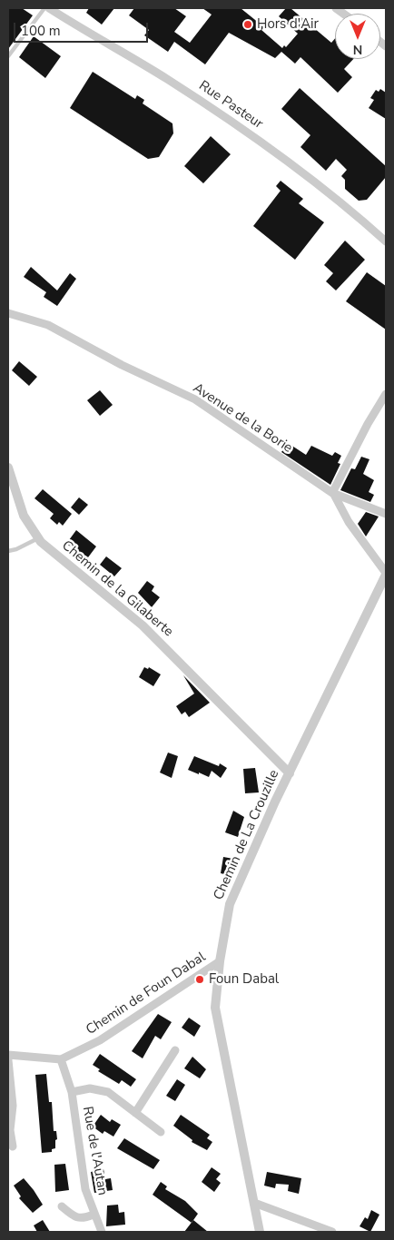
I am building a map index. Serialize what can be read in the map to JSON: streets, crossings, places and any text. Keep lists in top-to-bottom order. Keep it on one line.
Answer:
{"streets":{"street":["Rue Pasteur","Avenue de la Borie","Chemin de la Gilaberte","Chemin de La Crouzille","Chemin de Foun Dabal","Rue de l'Autan"]},"crossings":[["Chemin de la Gilaberte","Chemin de La Crouzille"],["Chemin de La Crouzille","Chemin de Foun Dabal"],["Chemin de Foun Dabal","Rue de l'Autan"]],"places":["Hors d'Air","Foun Dabal"],"scale_bar":"100 m","north":"bottom"}
